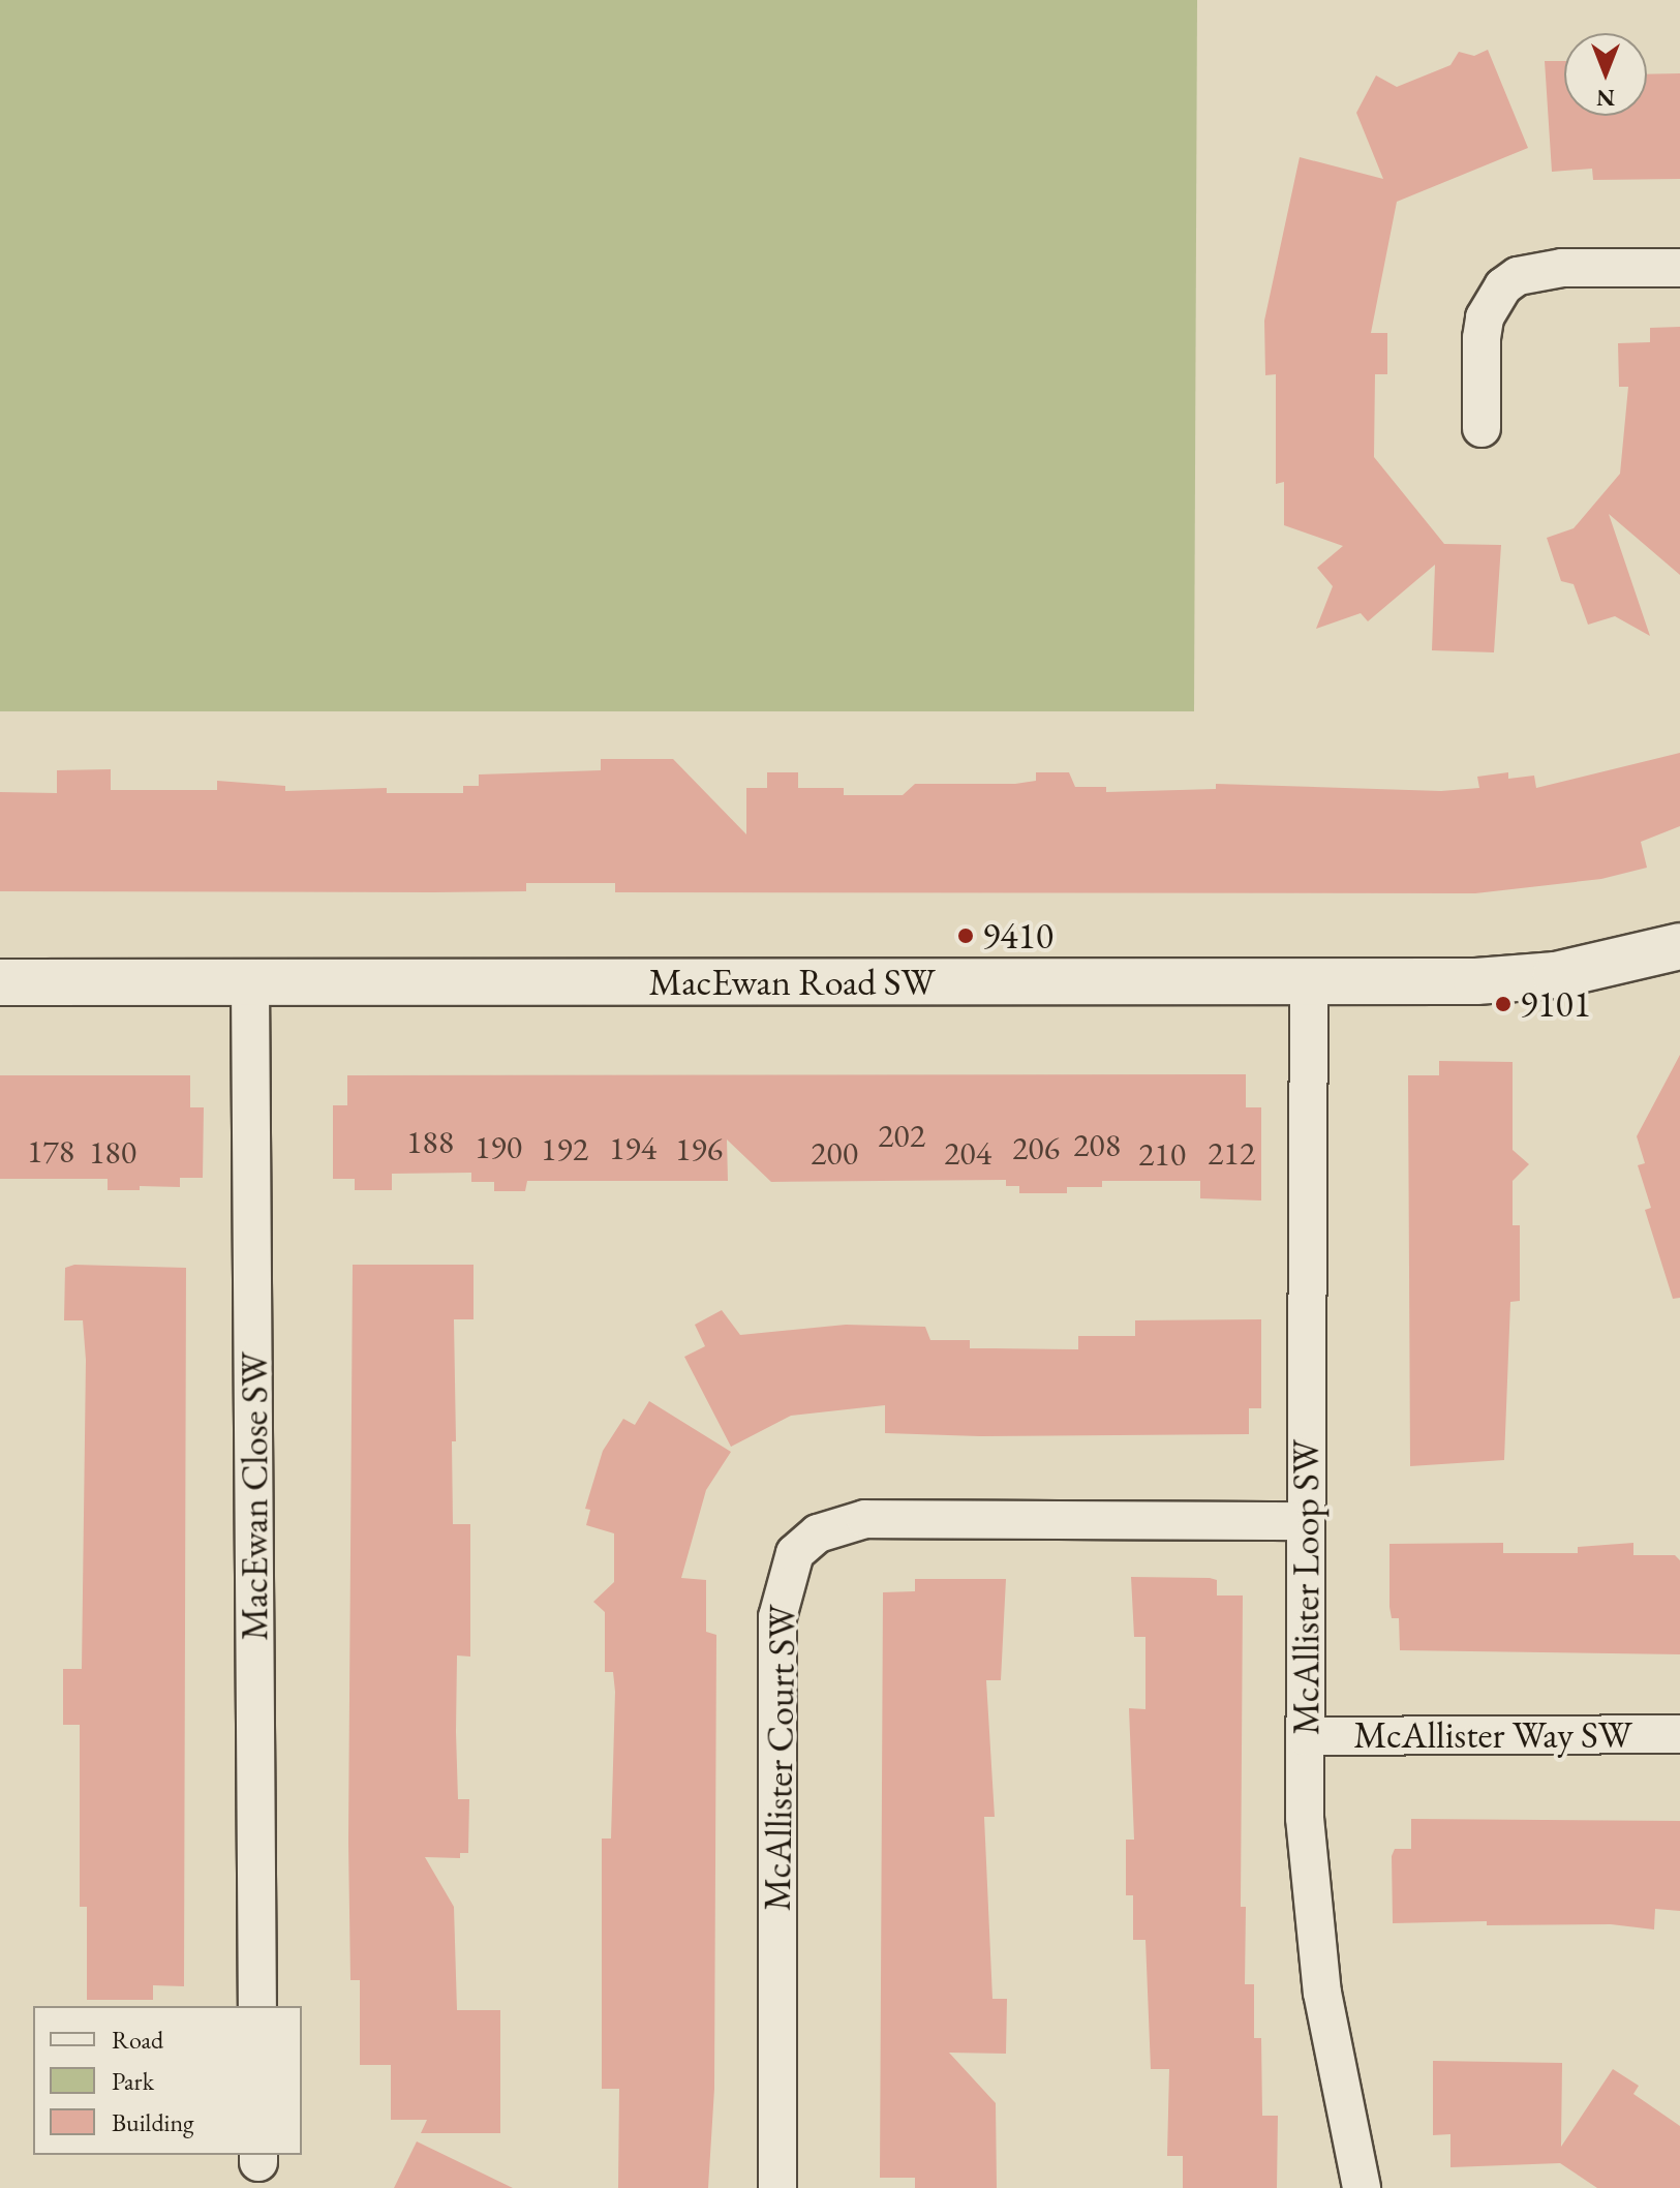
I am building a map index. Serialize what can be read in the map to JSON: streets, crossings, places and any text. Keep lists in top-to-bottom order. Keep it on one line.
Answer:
{"streets":{"street":["MacEwan Road SW","MacEwan Close SW","McAllister Loop SW","McAllister Way SW","McAllister Court SW"]},"crossings":[["MacEwan Road SW","MacEwan Close SW"],["MacEwan Road SW","McAllister Loop SW"],["McAllister Loop SW","McAllister Way SW"],["McAllister Loop SW","McAllister Court SW"]],"places":["9410","9101"],"house_numbers":["202","188","208","190","194","206","192","196","178","180","200","204","212","210"],"legend":["Road","Park","Building"],"north":"bottom"}
